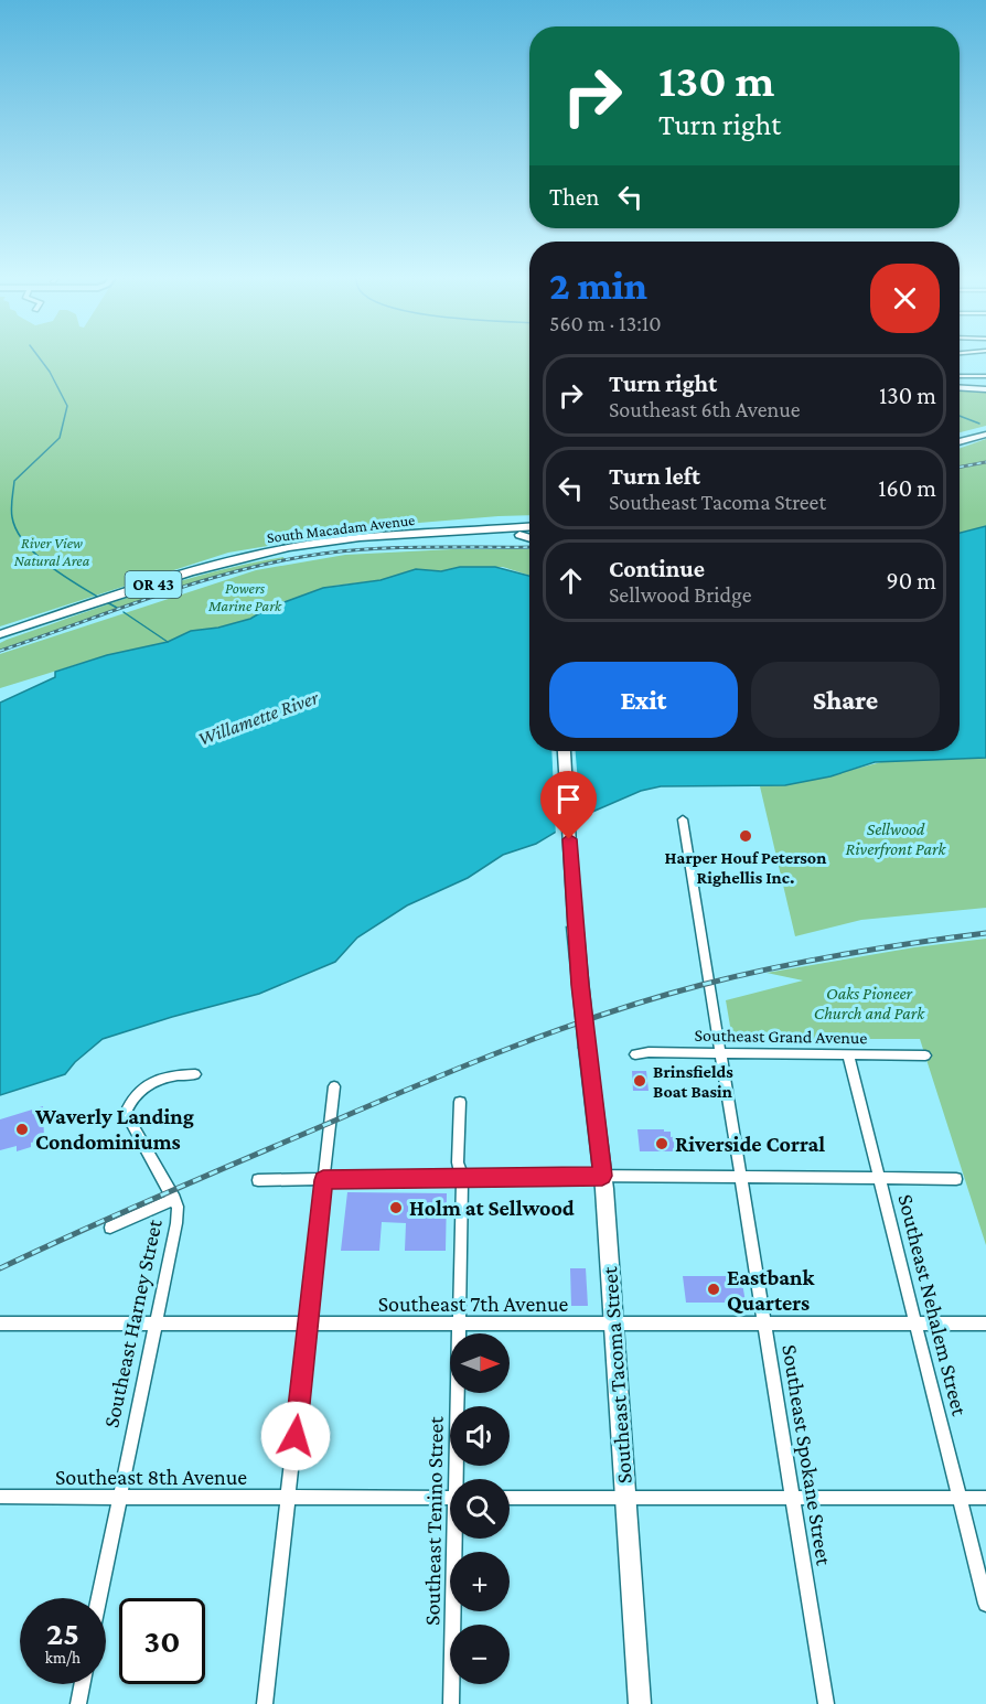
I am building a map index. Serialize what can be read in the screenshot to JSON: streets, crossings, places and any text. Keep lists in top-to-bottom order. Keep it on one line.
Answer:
{"streets":{"main road":["South Macadam Avenue","OR 43","Southeast Tacoma Street"],"street":["Southeast Grand Avenue","Southeast 7th Avenue","Southeast Nehalem Street","Southeast Harney Street","Southeast Spokane Street","Southeast 8th Avenue","Southeast Tenino Street"]},"crossings":[["Southeast Grand Avenue","Southeast Nehalem Street"],["Southeast Grand Avenue","Southeast Spokane Street"],["Southeast 7th Avenue","Southeast Nehalem Street"],["Southeast 7th Avenue","Southeast Harney Street"],["Southeast 7th Avenue","Southeast Tacoma Street"],["Southeast 7th Avenue","Southeast Spokane Street"],["Southeast 7th Avenue","Southeast Tenino Street"],["Southeast Harney Street","Southeast 8th Avenue"]],"water":["Willamette River"],"parks":["River View Natural Area","Powers Marine Park","Sellwood Riverfront Park","Oaks Pioneer Church and Park"],"places":["Harper Houf Peterson Righellis Inc.","Brinsfields Boat Basin","Waverly Landing Condominiums","Riverside Corral","Holm at Sellwood","Eastbank Quarters"],"north":"right","page":{"turn":["130 m","Turn right"],"then":"Then","heading":["2 min","560 m · 13:10"],"list":[{"name":"Turn right","note":"Southeast 6th Avenue","value":"130 m"},{"name":"Turn left","note":"Southeast Tacoma Street","value":"160 m"},{"name":"Continue","note":"Sellwood Bridge","value":"90 m"}],"buttons":["Exit","Share"],"map_buttons":["+","−"],"speed":"25 km/h","limit":"30"}}
